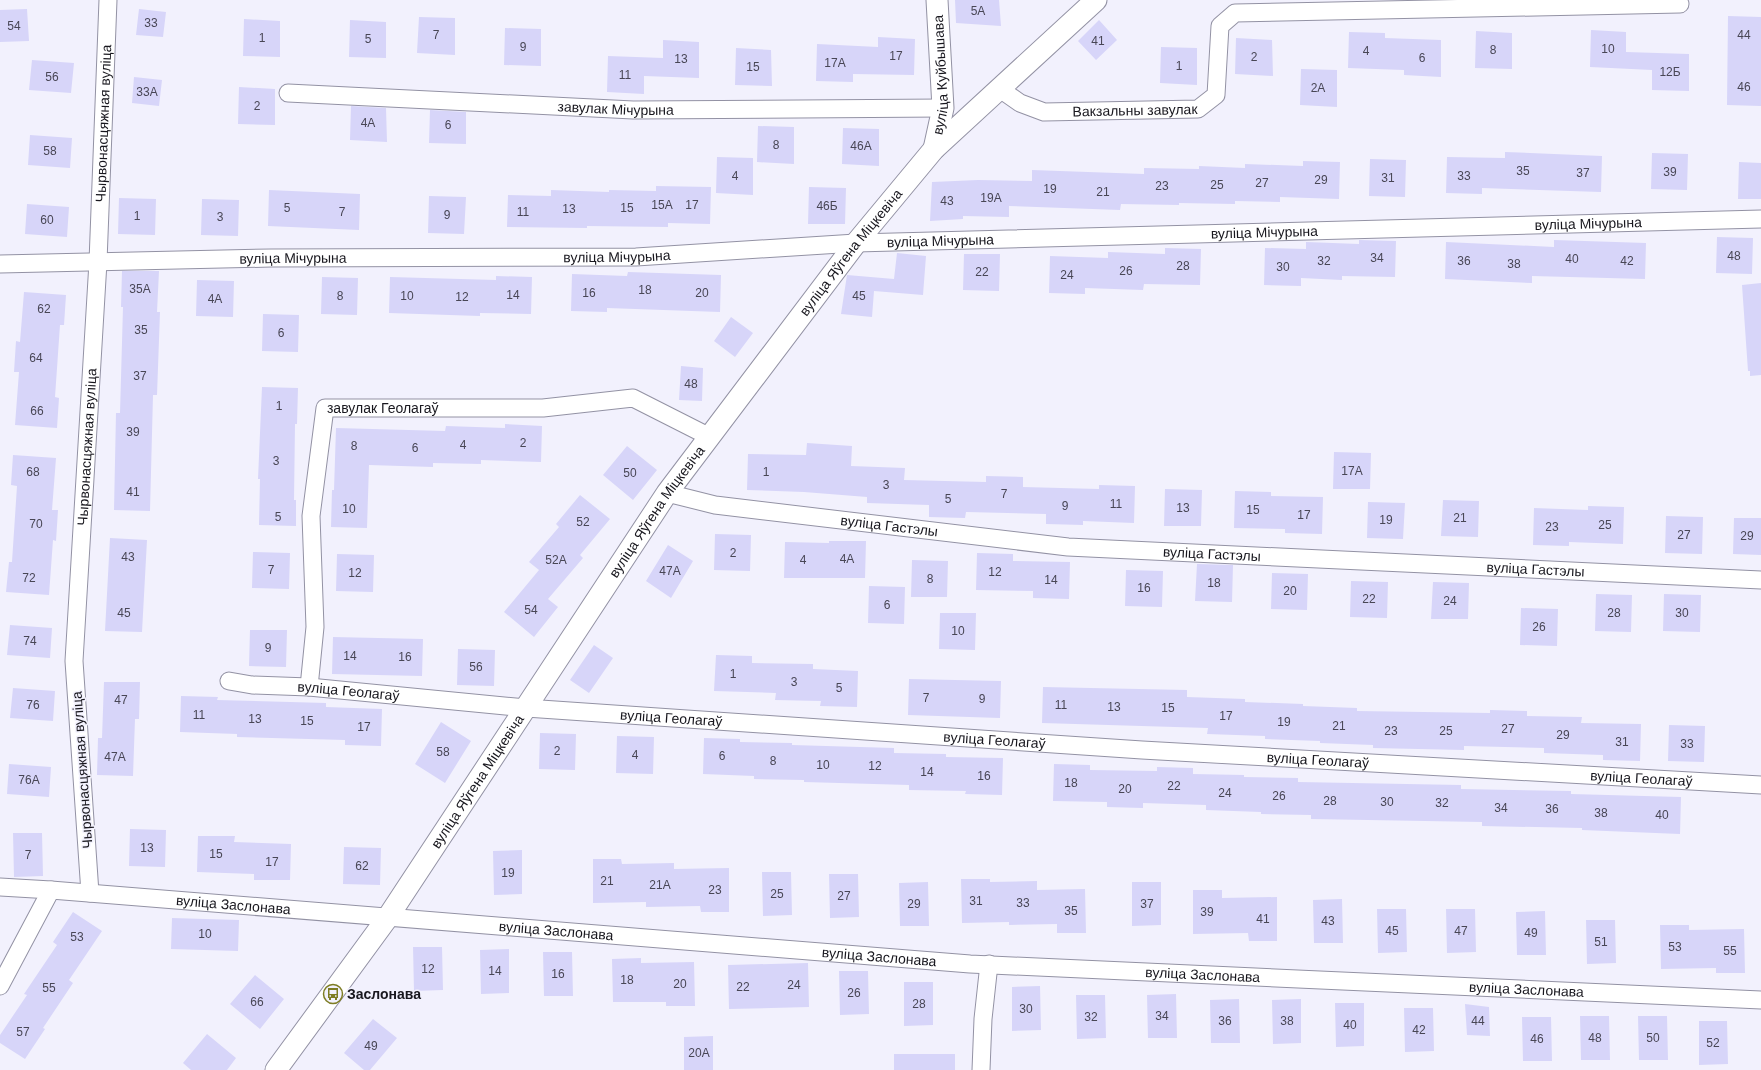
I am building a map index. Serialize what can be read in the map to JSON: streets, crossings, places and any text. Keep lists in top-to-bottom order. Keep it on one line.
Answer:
{"streets":{"street":["вуліца Куйбышава","завулак Мічурына","Вакзальны завулак","Чырвонасцяжная вуліца","вуліца Мічурына","вуліца Яўгена Міцкевіча","завулак Геолагаў","вуліца Гастэлы","вуліца Геолагаў","вуліца Заслонава"]},"crossings":[["вуліца Куйбышава","завулак Мічурына"],["вуліца Куйбышава","вуліца Яўгена Міцкевіча"],["Вакзальны завулак","вуліца Яўгена Міцкевіча"],["Чырвонасцяжная вуліца","вуліца Мічурына"],["Чырвонасцяжная вуліца","вуліца Заслонава"],["вуліца Мічурына","вуліца Яўгена Міцкевіча"],["вуліца Яўгена Міцкевіча","завулак Геолагаў"],["вуліца Яўгена Міцкевіча","вуліца Гастэлы"],["вуліца Яўгена Міцкевіча","вуліца Геолагаў"],["вуліца Яўгена Міцкевіча","вуліца Заслонава"],["завулак Геолагаў","вуліца Геолагаў"]],"places":{"bus stop":["Заслонава"]},"house_numbers":["5А","33","54","7","44","1","5","41","9","10","8","4","17","2","6","13","17А","1","15","12Б","11","56","46","2А","33А","2","4А","6","8","46А","58","35","39","37","4","33","31","29","27","25","23","19","21","19А","43","15А","17","46Б","5","15","13","7","11","9","1","3","60","48","34","40","32","36","42","38","28","30","26","22","24","35А","18","16","20","14","8","10","45","12","4А","62","35","6","64","37","48","1","66","39","2","4","8","6","3","17А","68","1","50","3","41","7","5","11","9","13","10","15","17","5","21","19","52","70","25","23","27","29","2","43","4А","52А","4","7","47А","12","12","72","8","14","18","16","20","22","24","6","54","45","28","30","26","10","74","9","14","16","56","1","3","5","7","9","47","76","11","13","15","11","17","13","15","19","21","17","27","23","25","29","31","33","2","58","4","6","47А","8","10","12","14","16","76А","18","22","20","24","26","28","30","32","34","36","38","40","13","15","7","17","62","19","21","21А","23","25","27","31","33","29","37","35","39","41","43","45","47","49","10","53","51","53","55","12","14","16","18","20","24","22","55","26","66","28","30","34","32","36","38","44","40","42","57","48","50","46","52","49","20А"]}
